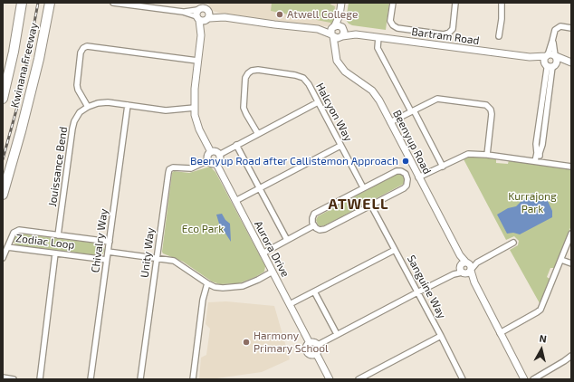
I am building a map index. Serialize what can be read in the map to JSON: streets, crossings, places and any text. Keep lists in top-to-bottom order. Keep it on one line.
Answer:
{"streets":{"highway":["Kwinana Freeway"],"street":["Bartram Road","Halcyon Way","Beenyup Road","Jouissance Bend","Chivalry Way","Zodiac Loop","Aurora Drive","Unity Way","Sanguine Way"]},"crossings":[["Bartram Road","Beenyup Road"],["Jouissance Bend","Zodiac Loop"],["Chivalry Way","Zodiac Loop"],["Aurora Drive","Unity Way"]],"districts":["ATWELL"],"parks":["Kurrajong Park","Eco Park"],"places":["Atwell College","Beenyup Road after Callistemon Approach","Harmony Primary School"],"north":"top"}
